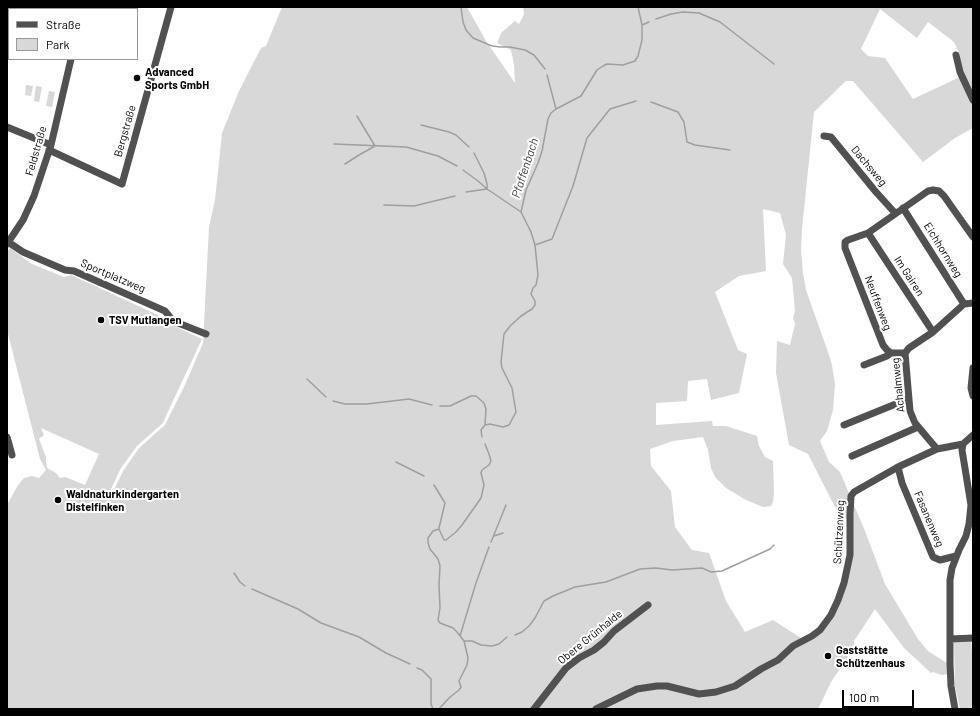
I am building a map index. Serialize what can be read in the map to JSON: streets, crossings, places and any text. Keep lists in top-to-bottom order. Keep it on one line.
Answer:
{"streets":{"street":["Bergstraße","Feldstraße","Dachsweg","Eichhornweg","Sportplatzweg","Im Gairen","Neuffenweg","Achalmweg","Fasanenweg","Schützenweg","Obere Grünhalde"]},"crossings":[["Bergstraße","Feldstraße"],["Feldstraße","Sportplatzweg"],["Eichhornweg","Achalmweg"],["Im Gairen","Neuffenweg"],["Im Gairen","Achalmweg"],["Achalmweg","Schützenweg"],["Fasanenweg","Schützenweg"]],"water":["Pfaffenbach"],"places":["Advanced Sports GmbH","TSV Mutlangen","Waldnaturkindergarten Distelfinken","Gaststätte Schützenhaus"],"legend":["Straße","Park"],"scale_bar":"100 m"}
